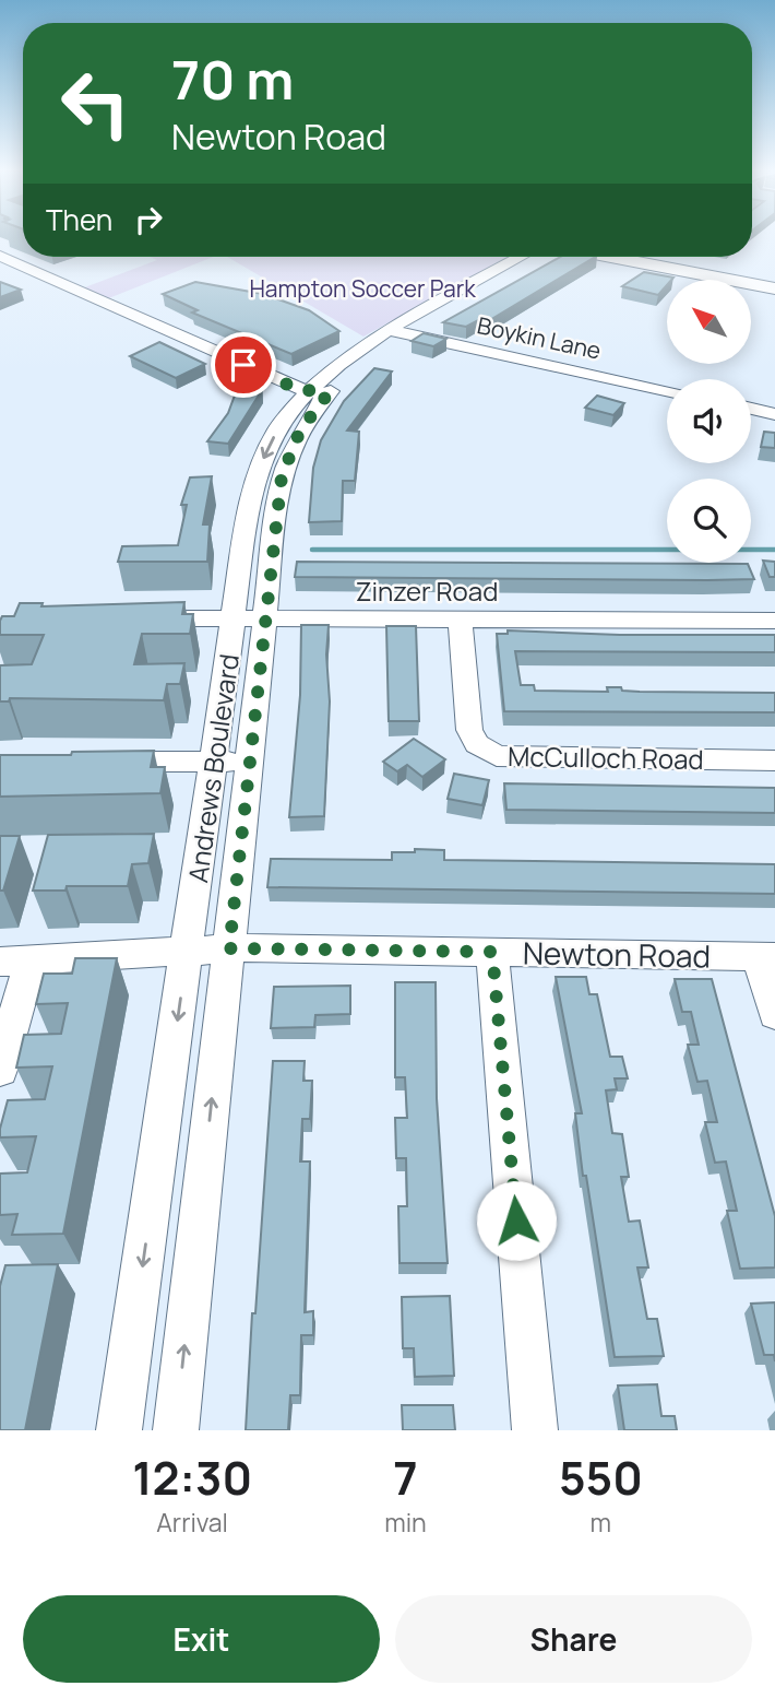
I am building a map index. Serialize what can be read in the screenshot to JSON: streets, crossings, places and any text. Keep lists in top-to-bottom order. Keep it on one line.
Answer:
{"streets":{"street":["Boykin Lane","Zinzer Road","McCulloch Road","Andrews Boulevard","Newton Road"]},"crossings":[["Boykin Lane","Andrews Boulevard"],["Zinzer Road","McCulloch Road"],["Zinzer Road","Andrews Boulevard"],["Andrews Boulevard","Newton Road"]],"parks":["Hampton Soccer Park"],"north":"top left","page":{"turn":["70 m","Newton Road"],"then":"Then","eta":["12:30","Arrival","7","min","550","m"],"buttons":["Exit","Share"]}}
